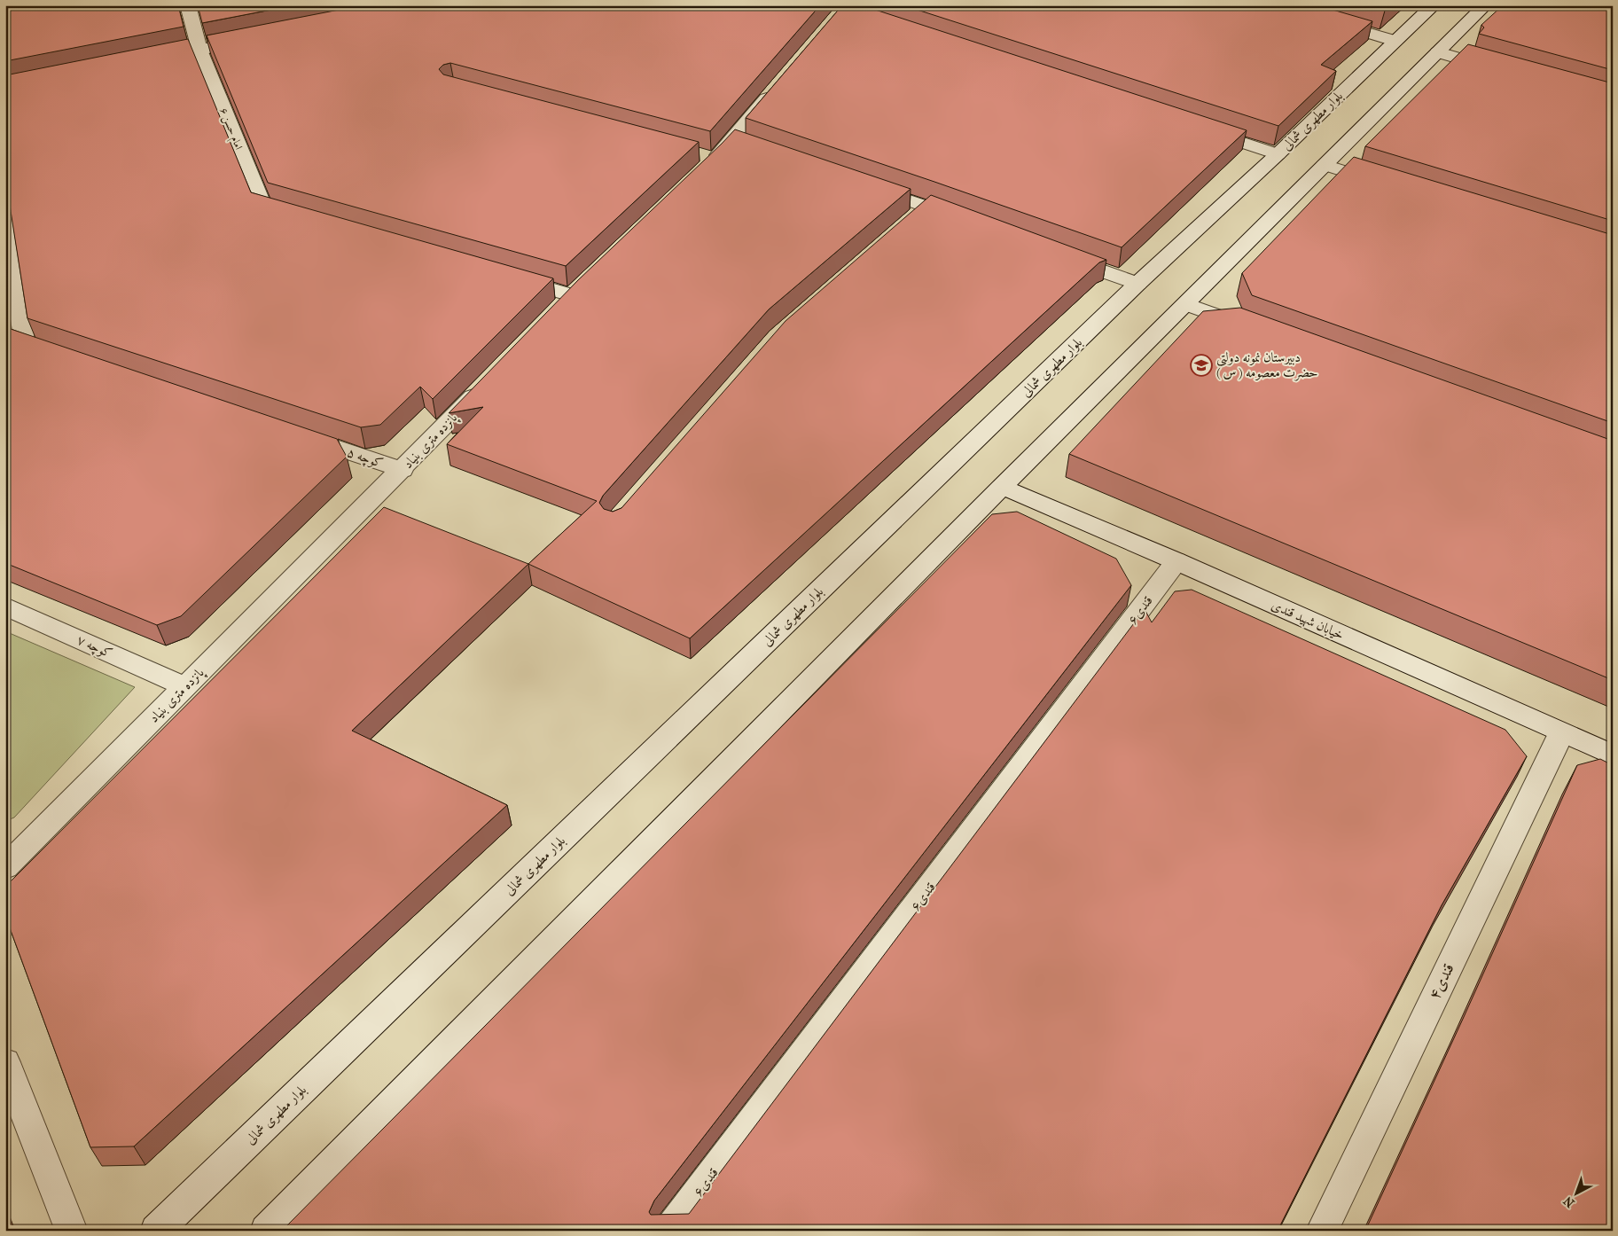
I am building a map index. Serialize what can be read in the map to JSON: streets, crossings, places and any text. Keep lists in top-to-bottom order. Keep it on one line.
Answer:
{"streets":{"street":["بلوار مطهری شمالی","امام حسن ۶","پانزده متری بنیاد","کوچه ۵","قندی۶","خیابان شهید قندی","کوچه ۷","قندی۴"]},"crossings":[["پانزده متری بنیاد","کوچه ۵"],["پانزده متری بنیاد","کوچه ۷"],["قندی۶","خیابان شهید قندی"],["خیابان شهید قندی","قندی۴"]],"places":{"school or university":["دبیرستان نمونه دولتی حضرت معصومه ( س )"]},"north":"bottom left"}
